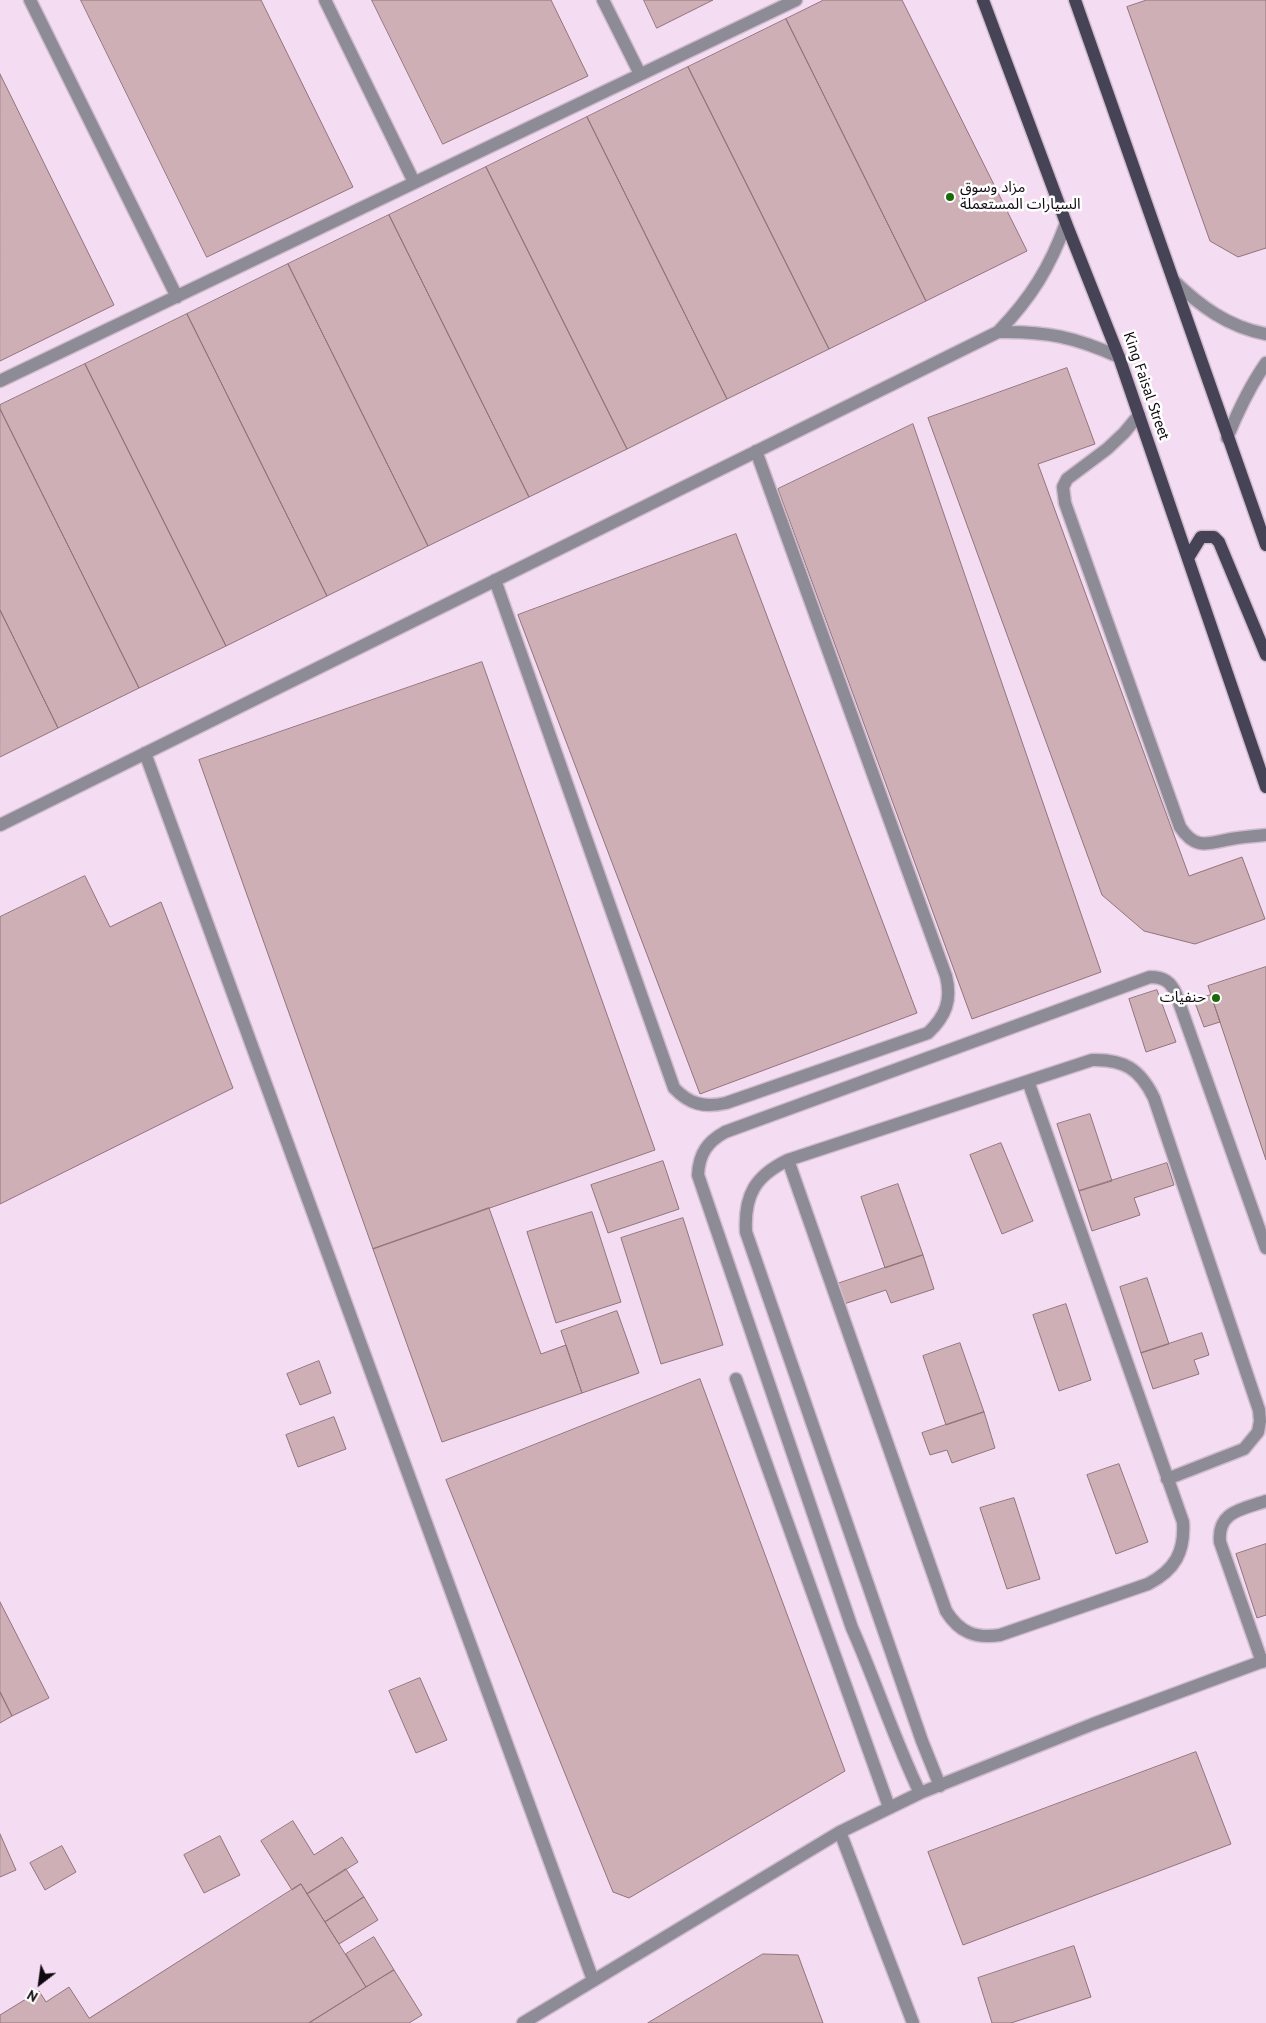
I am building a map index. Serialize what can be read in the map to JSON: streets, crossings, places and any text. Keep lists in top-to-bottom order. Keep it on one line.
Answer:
{"streets":{"main road":["King Faisal Street"]},"places":["مزاد وسوق السيارات المستعملة","حنفيات"],"north":"bottom left"}
